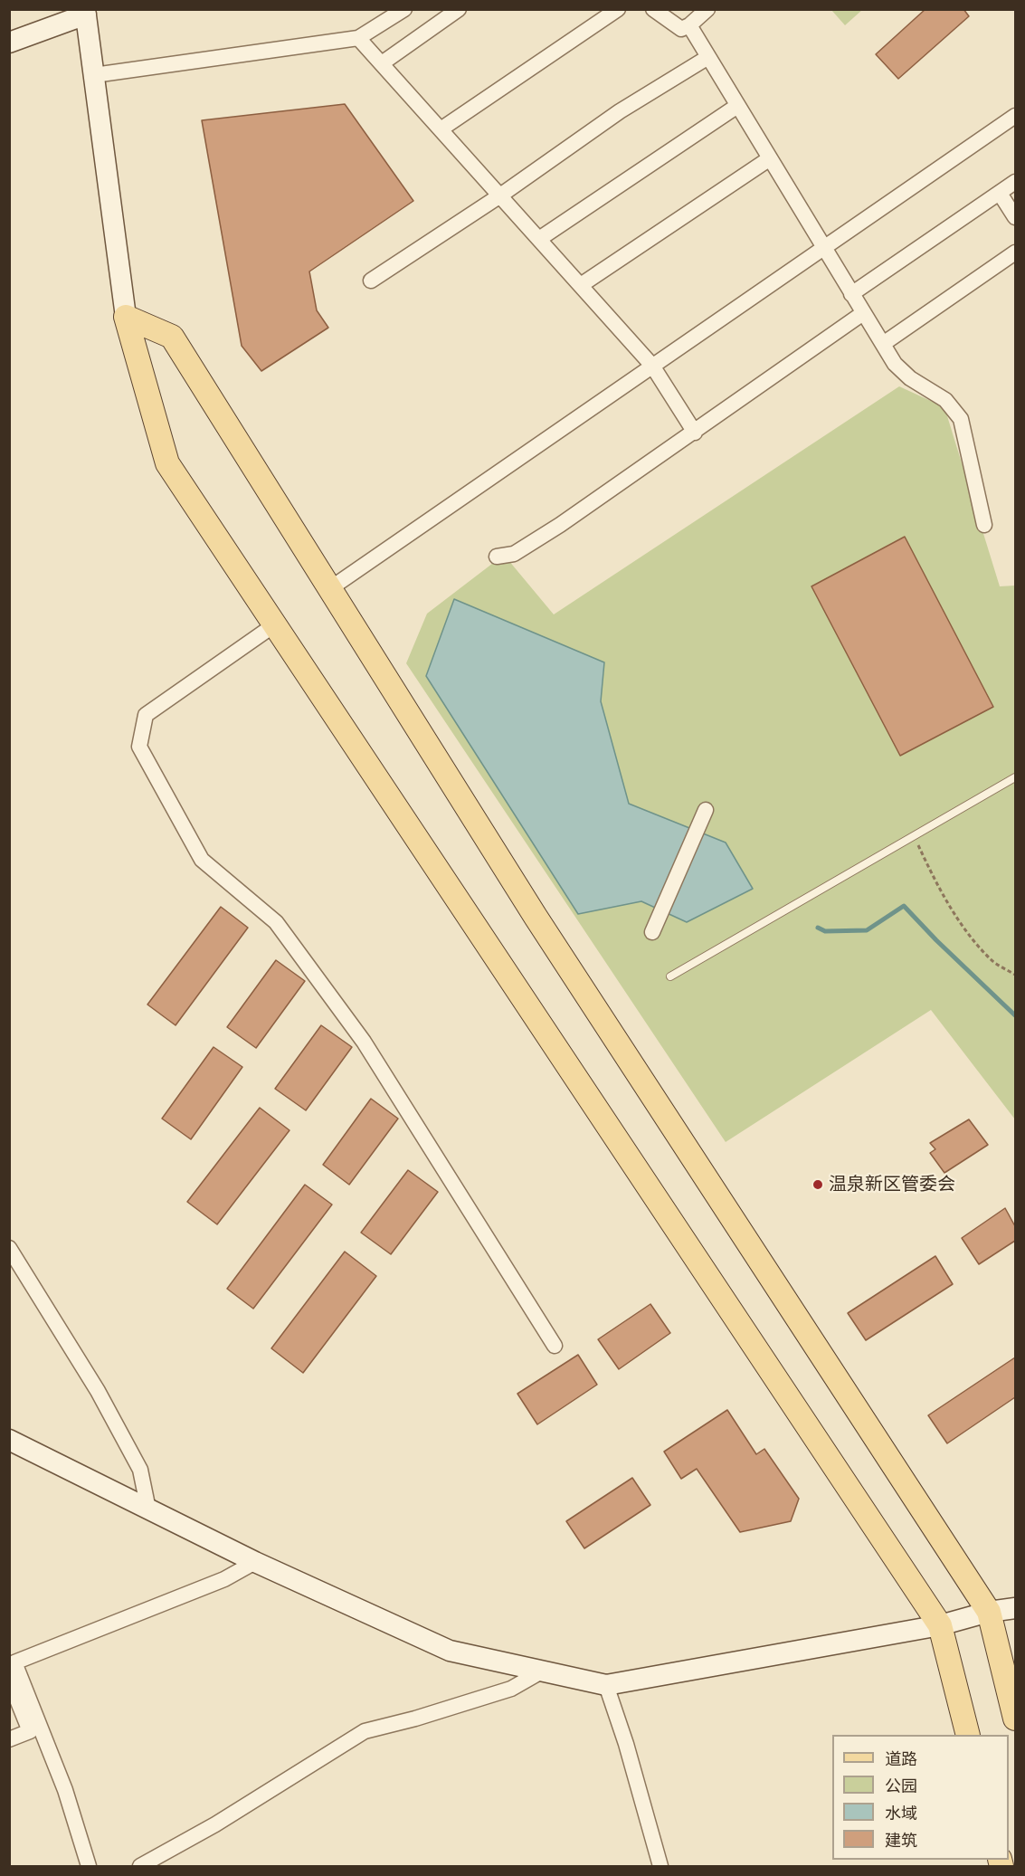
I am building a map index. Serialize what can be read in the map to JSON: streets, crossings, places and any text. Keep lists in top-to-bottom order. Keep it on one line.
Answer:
{"places":["温泉新区管委会"],"legend":["道路","公园","水域","建筑"]}
